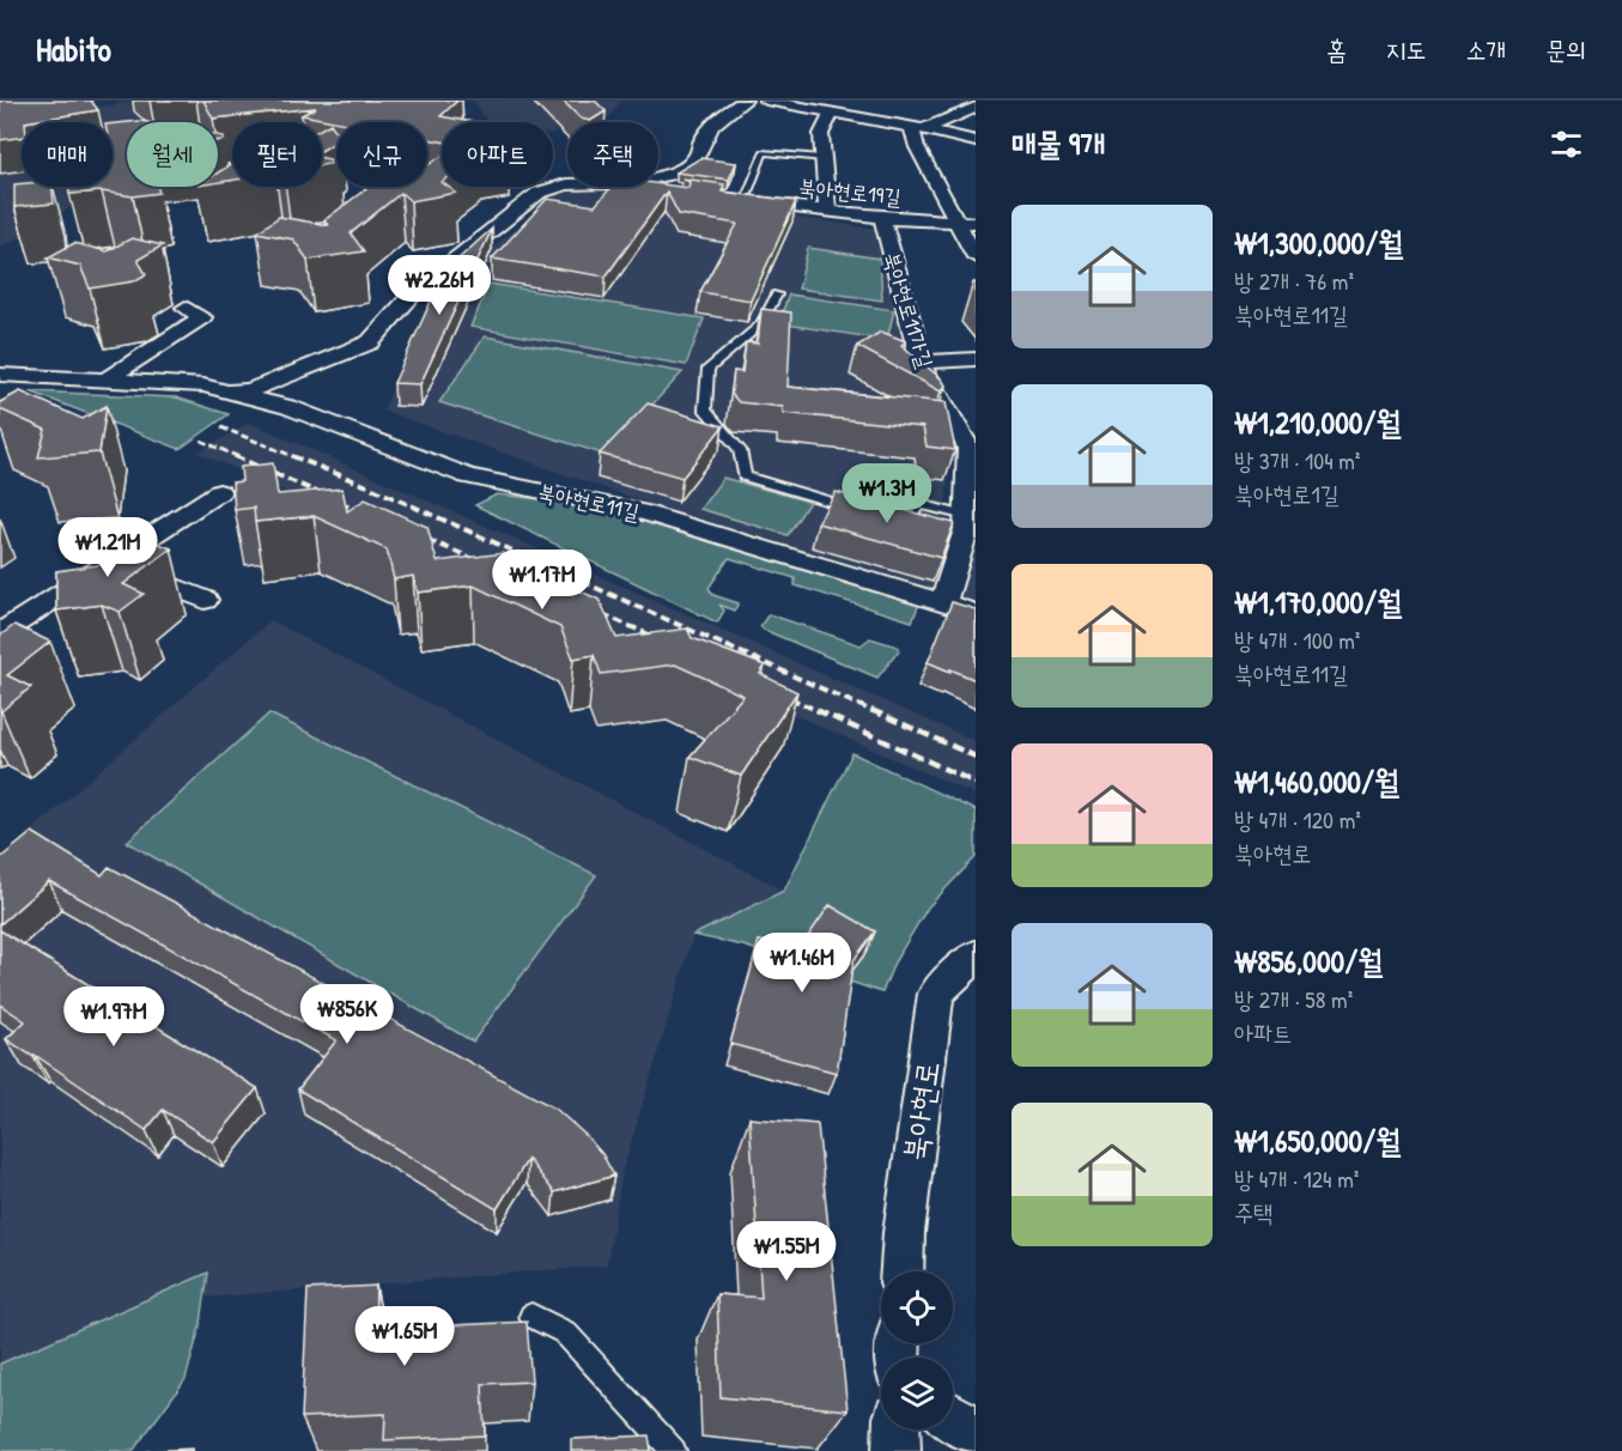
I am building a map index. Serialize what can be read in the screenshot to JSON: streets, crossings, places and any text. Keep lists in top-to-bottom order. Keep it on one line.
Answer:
{"streets":{"street":["북아현로19길","북아현로11가길","북아현로11길","북아현로"]},"crossings":[["북아현로19길","북아현로11가길"],["북아현로11가길","북아현로11길"]],"page":{"header":"Habito","nav":["홈","지도","소개","문의"],"heading":"매물 9개","chip":["매매","월세","필터","신규","아파트","주택"],"list":[{"name":"₩1,300,000/월","note":"방 2개 · 76 m² · 북아현로11길"},{"name":"₩1,210,000/월","note":"방 3개 · 104 m² · 북아현로1길"},{"name":"₩1,170,000/월","note":"방 4개 · 100 m² · 북아현로11길"},{"name":"₩1,460,000/월","note":"방 4개 · 120 m² · 북아현로"},{"name":"₩856,000/월","note":"방 2개 · 58 m² · 아파트"},{"name":"₩1,650,000/월","note":"방 4개 · 124 m² · 주택"}],"price":["₩2.26M","₩1.3M","₩1.21M","₩1.17M","₩1.46M","₩856K","₩1.97M","₩1.55M","₩1.65M"]}}
